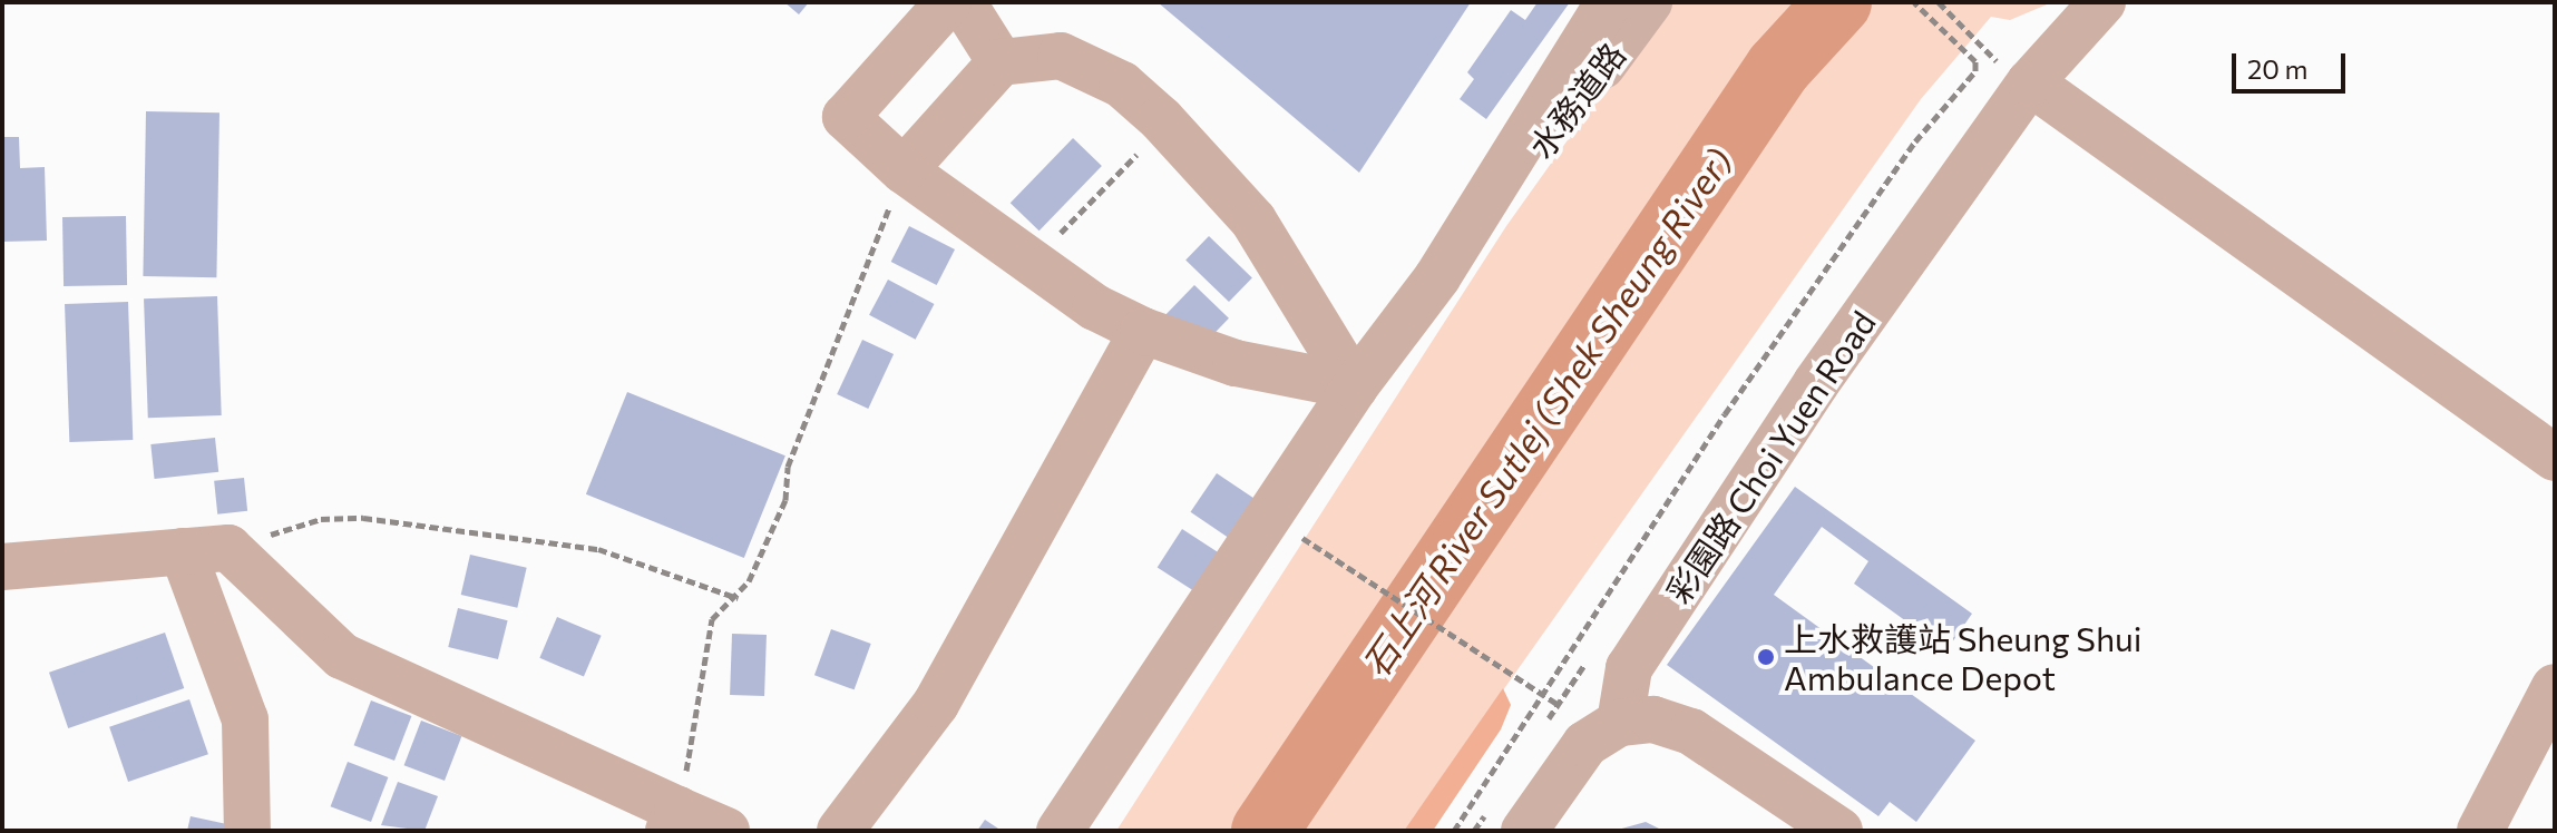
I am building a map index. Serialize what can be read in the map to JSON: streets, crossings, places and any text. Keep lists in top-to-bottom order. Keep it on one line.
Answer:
{"streets":{"street":["水務道路","彩園路 Choi Yuen Road"]},"water":["石上河 River Sutlej (Shek Sheung River)"],"places":["上水救護站 Sheung Shui Ambulance Depot"],"scale_bar":"20 m"}
